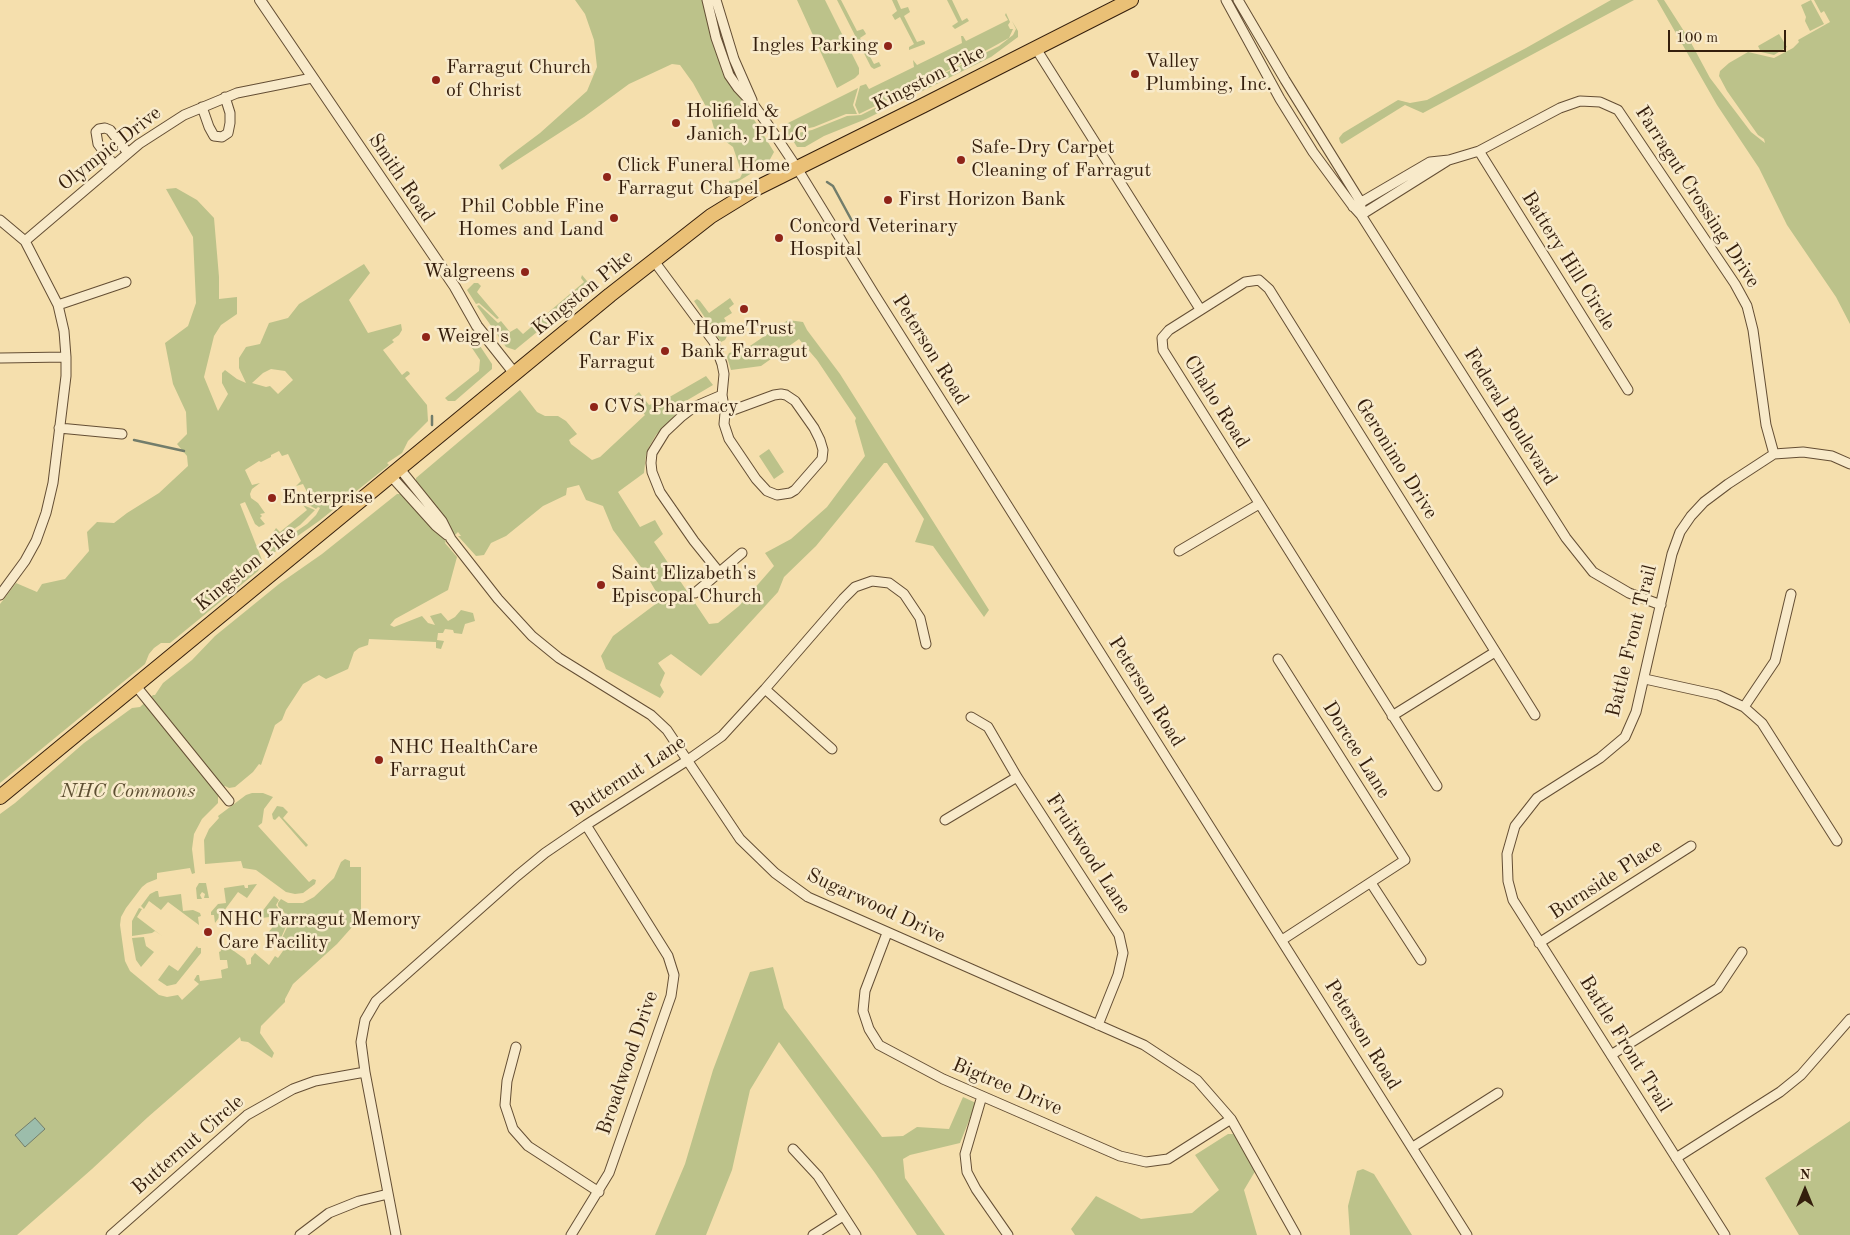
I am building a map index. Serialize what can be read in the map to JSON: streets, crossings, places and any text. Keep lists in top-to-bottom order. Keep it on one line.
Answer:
{"streets":{"main road":["Kingston Pike"],"street":["Olympic Drive","Smith Road","Farragut Crossing Drive","Battery Hill Circle","Peterson Road","Chaho Road","Federal Boulevard","Geronimo Drive","Battle Front Trail","Dorcee Lane","Butternut Lane","Fruitwood Lane","Burnside Place","Sugarwood Drive","Broadwood Drive","Bigtree Drive","Butternut Circle"]},"crossings":[["Kingston Pike","Smith Road"],["Kingston Pike","Peterson Road"],["Kingston Pike","Sugarwood Drive"],["Olympic Drive","Smith Road"],["Farragut Crossing Drive","Battery Hill Circle"],["Farragut Crossing Drive","Federal Boulevard"],["Farragut Crossing Drive","Battle Front Trail"],["Chaho Road","Geronimo Drive"],["Federal Boulevard","Battle Front Trail"],["Battle Front Trail","Burnside Place"],["Butternut Lane","Sugarwood Drive"],["Butternut Lane","Broadwood Drive"],["Butternut Lane","Butternut Circle"],["Fruitwood Lane","Sugarwood Drive"],["Sugarwood Drive","Bigtree Drive"]],"parks":["NHC Commons"],"places":["Ingles Parking","Valley Plumbing, Inc.","Farragut Church of Christ","Holifield & Janich, PLLC","Safe-Dry Carpet Cleaning of Farragut","Click Funeral Home Farragut Chapel","First Horizon Bank","Phil Cobble Fine Homes and Land","Concord Veterinary Hospital","Walgreens","HomeTrust Bank Farragut","Weigel's","Car Fix Farragut","CVS Pharmacy","Enterprise","Saint Elizabeth's Episcopal Church","NHC HealthCare Farragut","NHC Farragut Memory Care Facility"],"scale_bar":"100 m","north":"top"}
